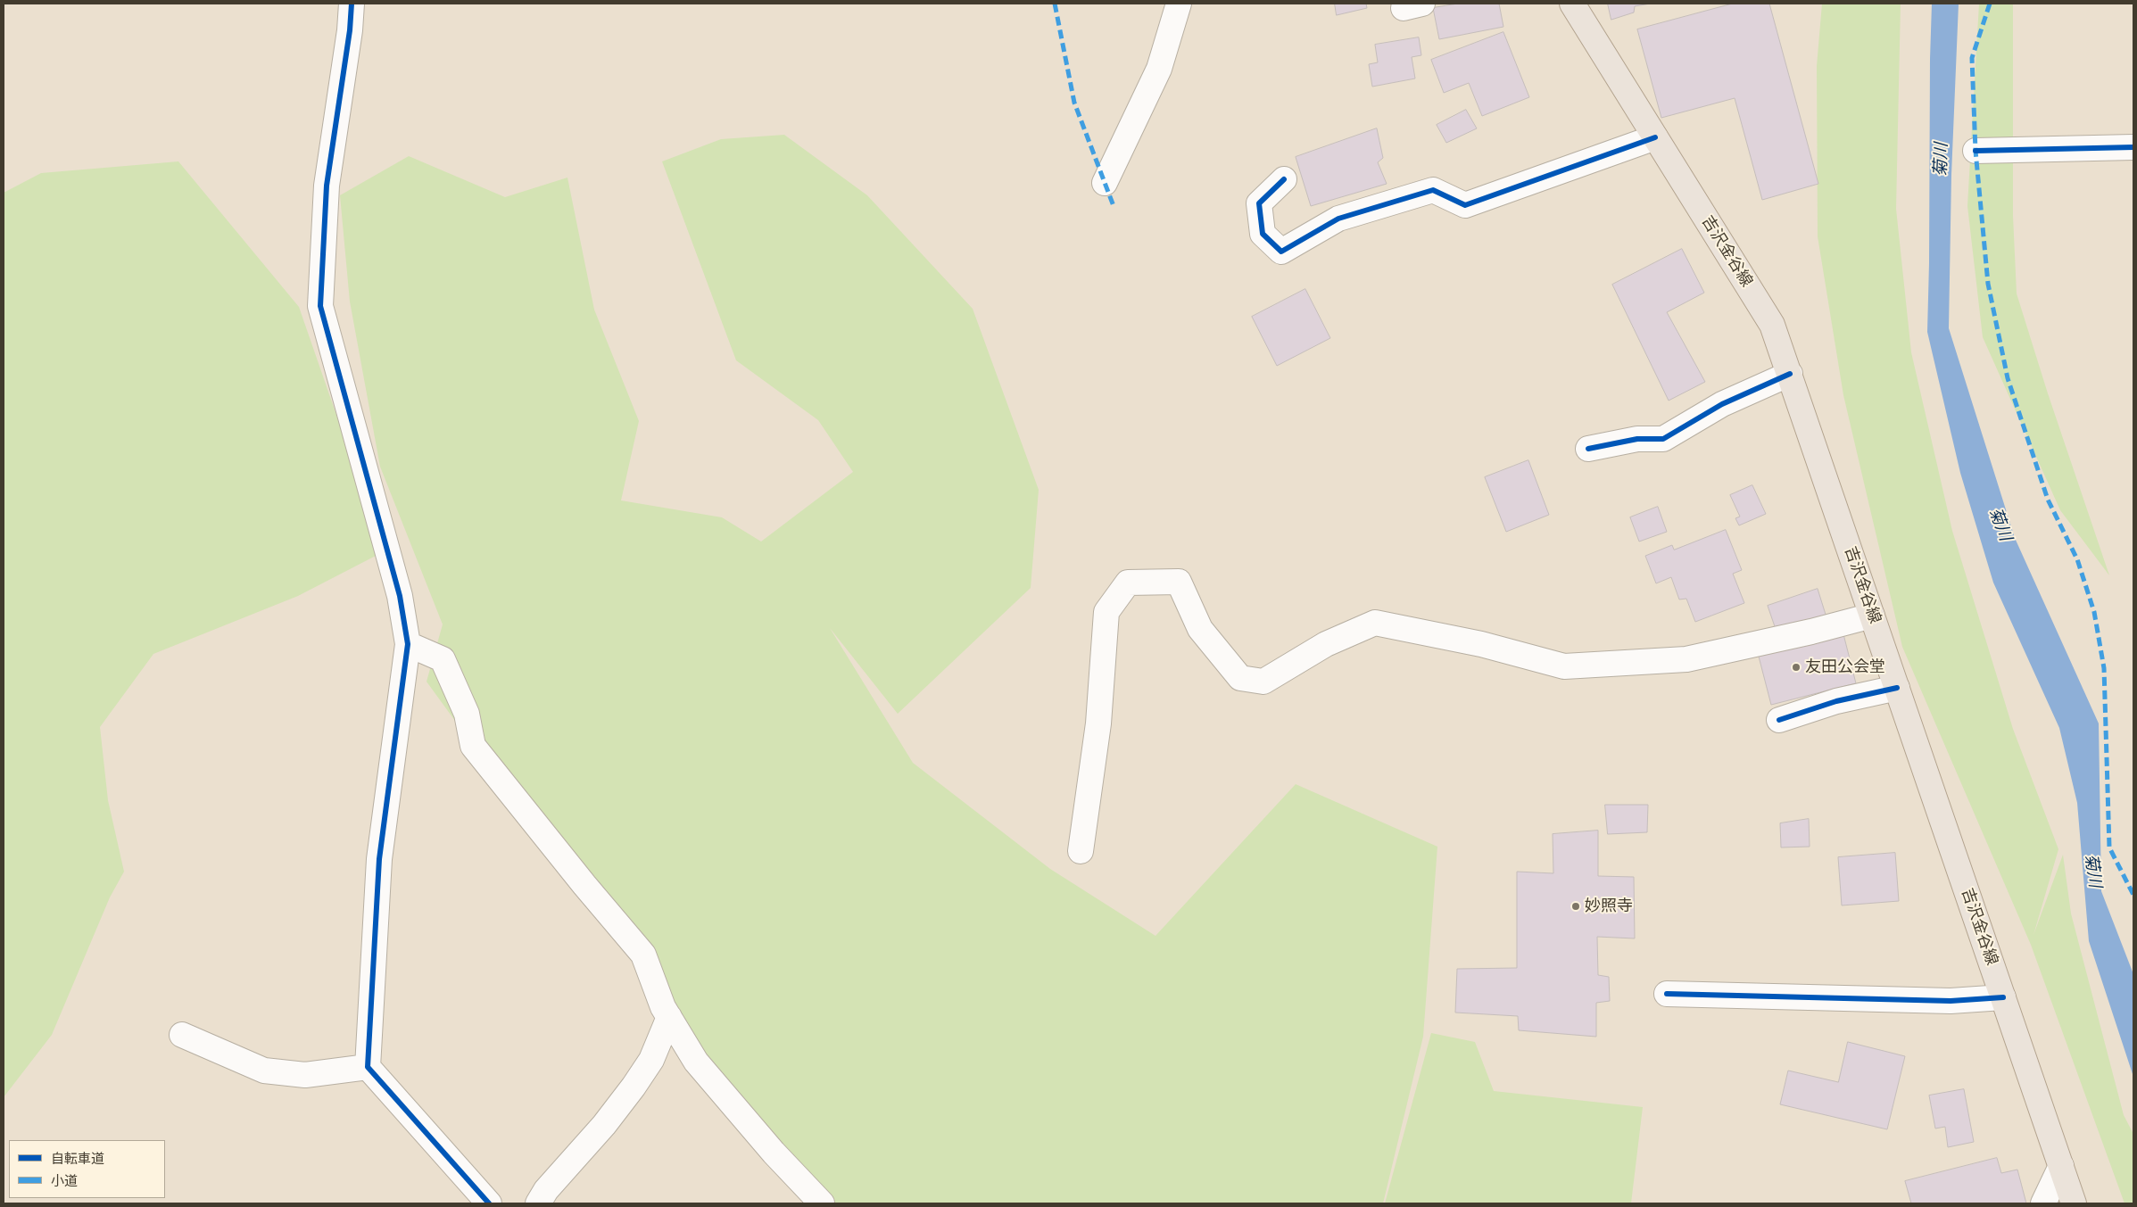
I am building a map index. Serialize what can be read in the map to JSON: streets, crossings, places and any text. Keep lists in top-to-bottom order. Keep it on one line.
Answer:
{"streets":{"main road":["吉沢金谷線"]},"water":["菊川"],"places":["友田公会堂","妙照寺"],"legend":["自転車道","小道"]}
